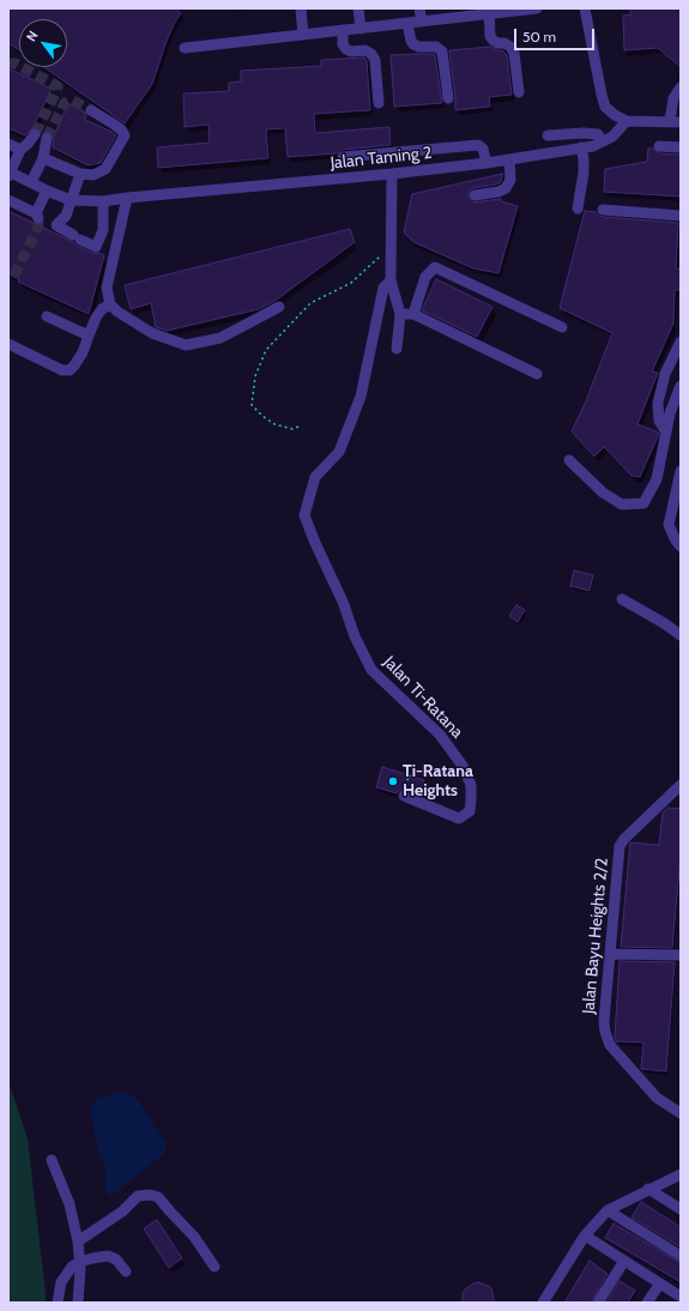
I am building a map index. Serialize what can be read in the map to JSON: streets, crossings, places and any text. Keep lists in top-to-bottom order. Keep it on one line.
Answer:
{"streets":{"street":["Jalan Taming 2","Jalan Ti-Ratana","Jalan Bayu Heights 2/2"]},"places":["Ti-Ratana Heights"],"scale_bar":"50 m","north":"top left"}
